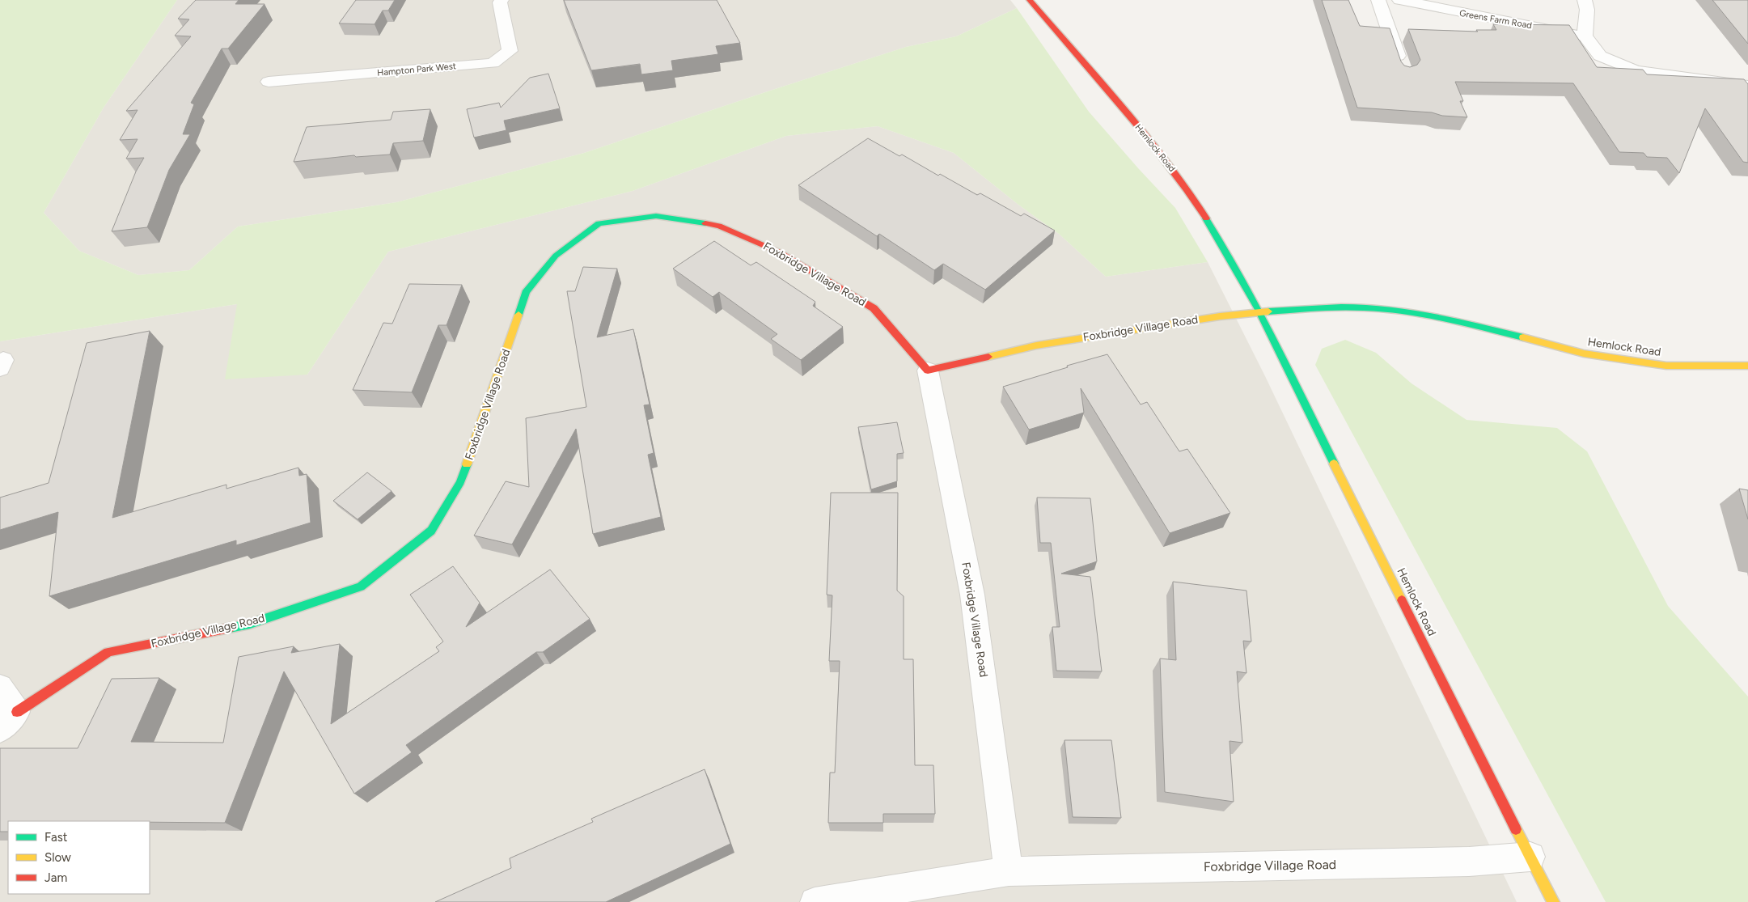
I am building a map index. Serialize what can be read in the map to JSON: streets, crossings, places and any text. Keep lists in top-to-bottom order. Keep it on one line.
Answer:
{"streets":{"street":["Greens Farm Road","Hampton Park West","Hemlock Road","Foxbridge Village Road"]},"crossings":[["Hemlock Road","Foxbridge Village Road"]],"legend":["Fast","Slow","Jam"]}
